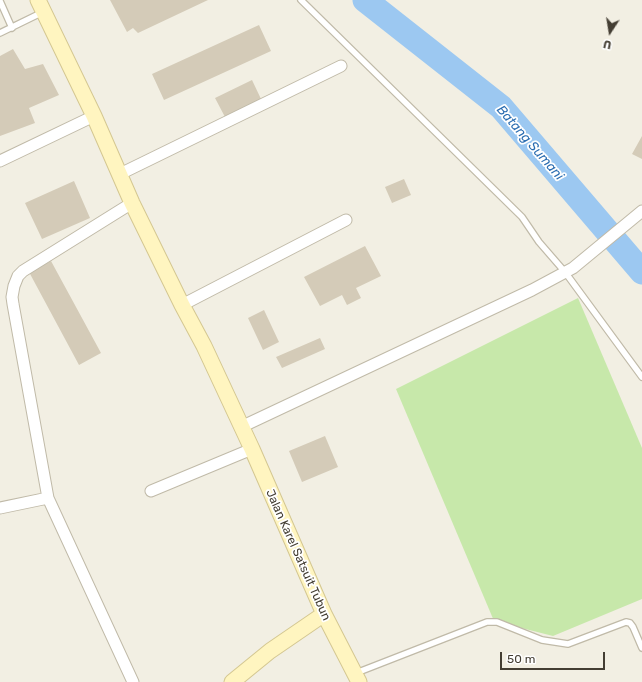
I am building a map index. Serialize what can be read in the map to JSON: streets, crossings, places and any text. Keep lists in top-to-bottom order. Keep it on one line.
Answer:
{"streets":{"street":["Jalan Karel Satsuit Tubun"]},"water":["Batang Sumani"],"scale_bar":"50 m","north":"bottom"}
